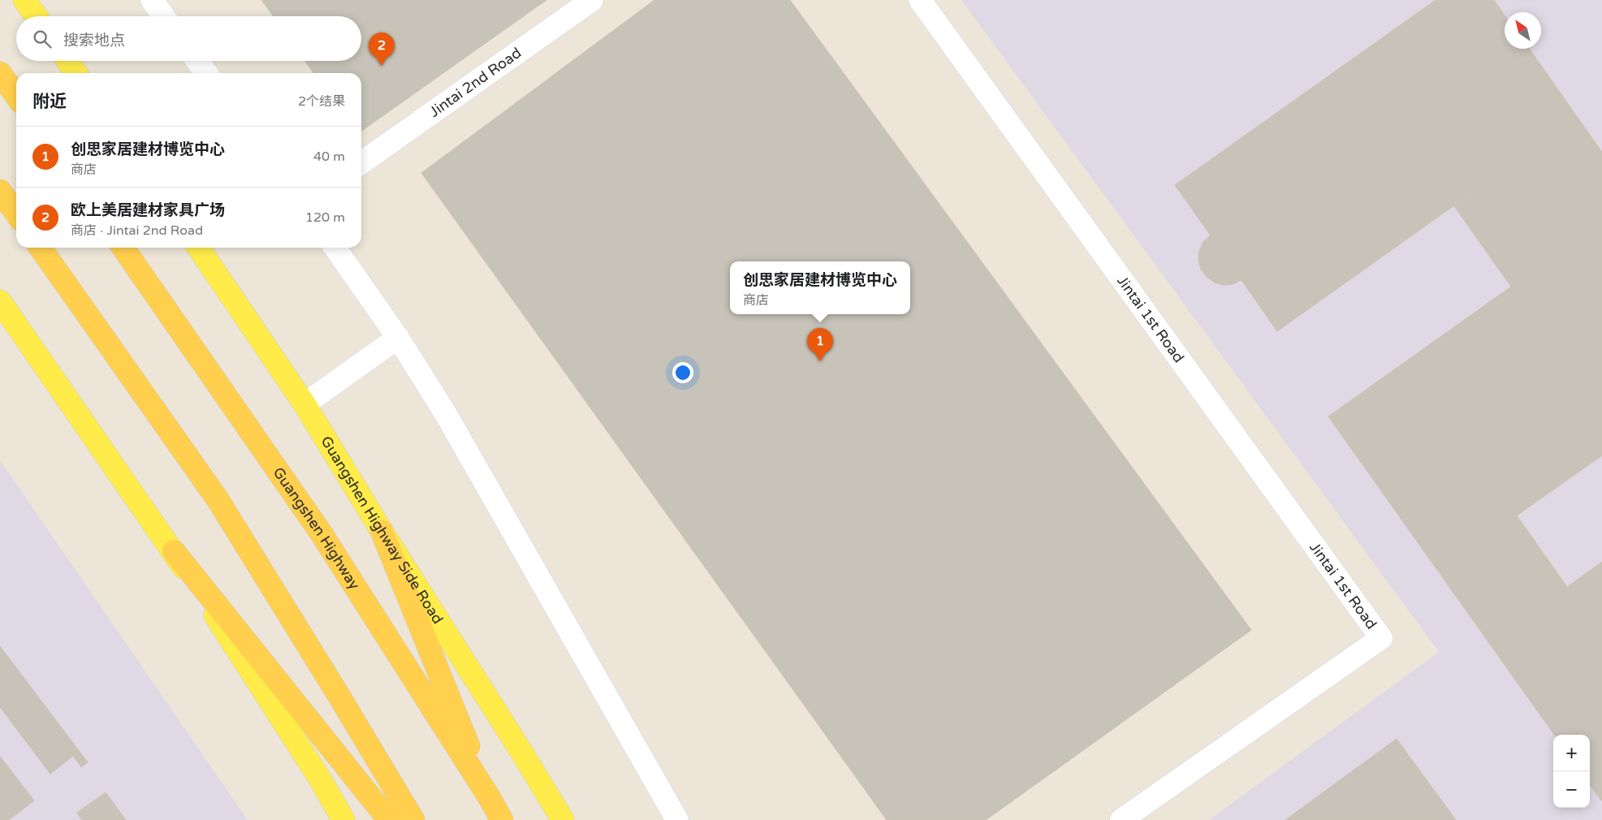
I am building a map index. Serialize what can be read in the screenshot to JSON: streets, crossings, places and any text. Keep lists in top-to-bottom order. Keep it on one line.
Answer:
{"streets":{"highway":["Guangshen Highway"],"main road":["Guangshen Highway Side Road"],"street":["Jintai 2nd Road","Jintai 1st Road"]},"north":"top left","page":{"search":"搜索地点","pins":["2","1"],"heading":["附近","2个结果"],"list":[{"mark":"1","name":"创思家居建材博览中心","note":"商店","value":"40 m"},{"mark":"2","name":"欧上美居建材家具广场","note":"商店 · Jintai 2nd Road","value":"120 m"}],"popup":["创思家居建材博览中心","商店"],"map_buttons":["+","−"]}}
